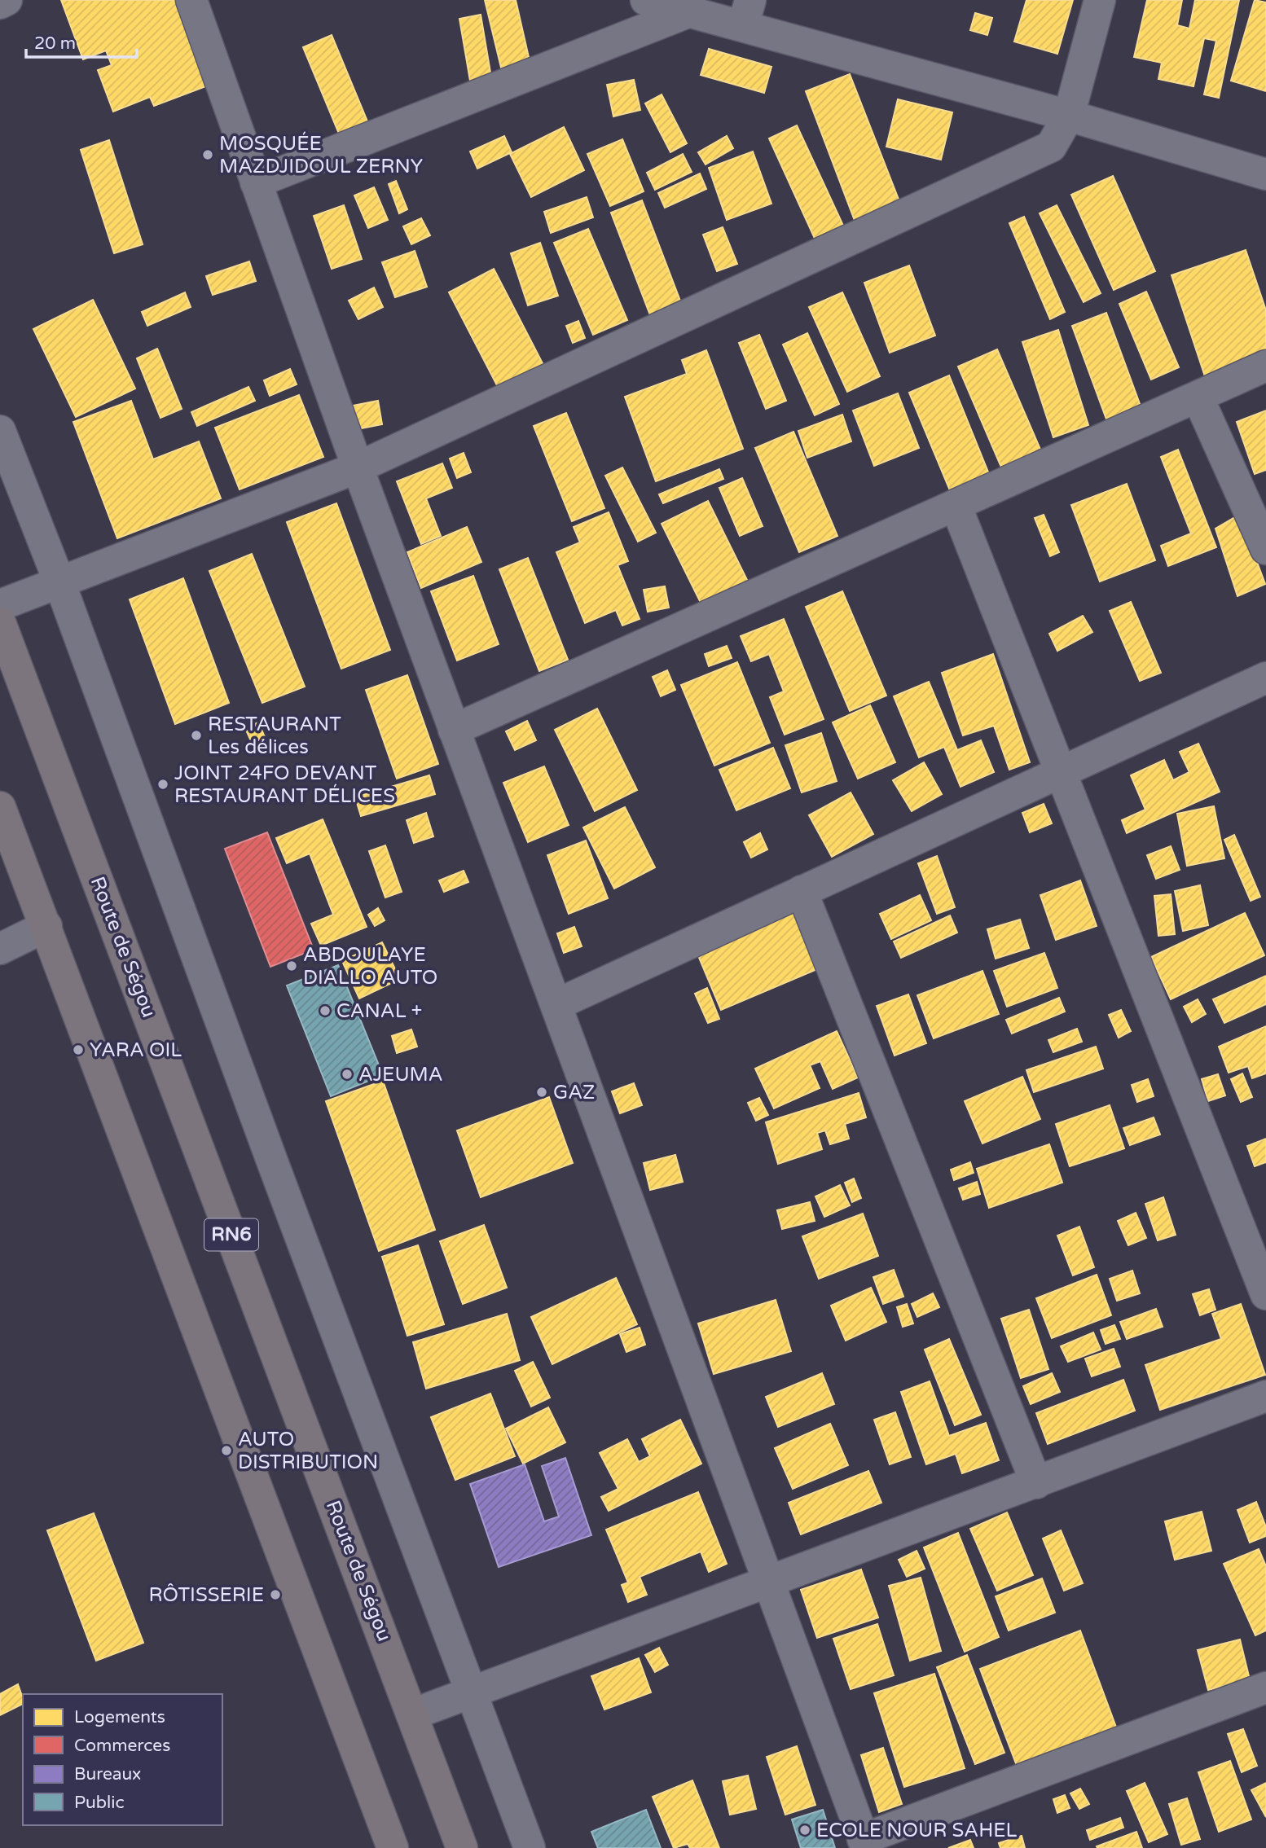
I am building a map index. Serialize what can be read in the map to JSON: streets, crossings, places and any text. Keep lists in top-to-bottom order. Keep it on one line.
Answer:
{"streets":{"highway":["Route de Ségou","RN6"]},"places":["MOSQUÉE MAZDJIDOUL ZERNY","RESTAURANT Les délices","JOINT 24FO DEVANT RESTAURANT DÉLICES","ABDOULAYE DIALLO AUTO","CANAL +","YARA OIL","AJEUMA","GAZ","AUTO DISTRIBUTION","RÔTISSERIE","ECOLE NOUR SAHEL"],"legend":["Logements","Commerces","Bureaux","Public"],"scale_bar":"20 m"}
